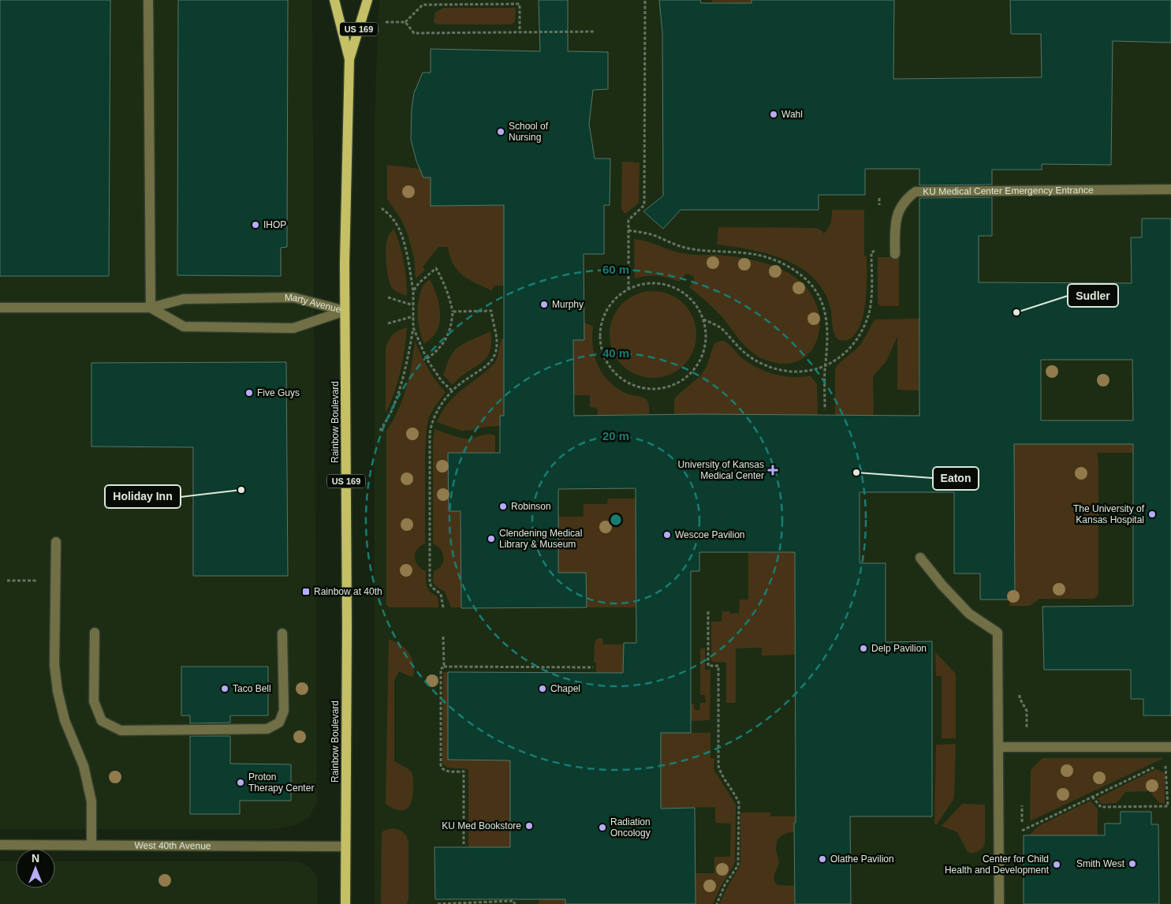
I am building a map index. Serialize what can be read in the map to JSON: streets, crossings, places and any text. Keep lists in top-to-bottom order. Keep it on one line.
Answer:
{"streets":{"main road":["US 169","Rainbow Boulevard"],"street":["KU Medical Center Emergency Entrance","Marty Avenue","West 40th Avenue"]},"crossings":[["Marty Avenue","Rainbow Boulevard"],["Rainbow Boulevard","West 40th Avenue"]],"places":{"other":["Wahl","School of Nursing","IHOP","Murphy","Sudler","Five Guys","Eaton","Holiday Inn","Robinson","The University of Kansas Hospital","Wescoe Pavilion","Clendening Medical Library & Museum","Delp Pavilion","Taco Bell","Chapel","Proton Therapy Center","KU Med Bookstore","Radiation Oncology","Olathe Pavilion","Smith West","Center for Child Health and Development"],"health":["University of Kansas Medical Center"],"transit":["Rainbow at 40th"]},"north":"top","rings":["60 m","40 m","20 m"]}
